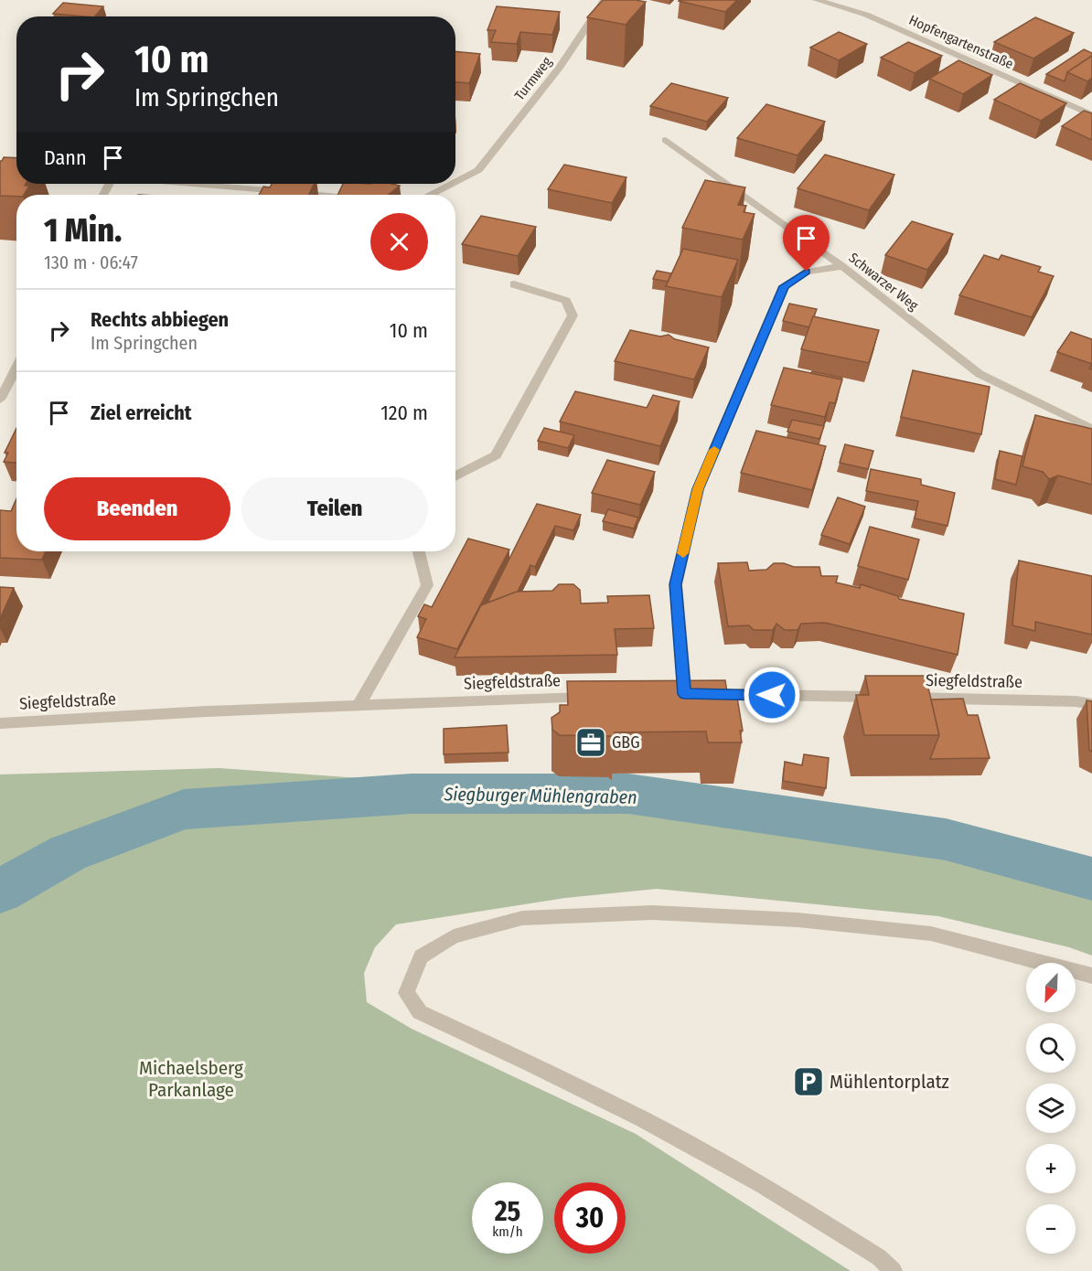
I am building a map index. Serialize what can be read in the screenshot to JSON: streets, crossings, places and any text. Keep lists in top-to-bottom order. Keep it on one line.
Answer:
{"streets":{"street":["Hopfengartenstraße","Turmweg","Schwarzer Weg","Siegfeldstraße"]},"crossings":[["Schwarzer Weg","Siegfeldstraße"]],"water":["Siegburger Mühlengraben"],"parks":["Michaelsberg Parkanlage"],"places":{"office":["GBG"],"parking":["Mühlentorplatz"]},"north":"bottom left","page":{"turn":["10 m","Im Springchen"],"then":"Dann","heading":["1 Min.","130 m · 06:47"],"list":[{"name":"Rechts abbiegen","note":"Im Springchen","value":"10 m"},{"name":"Ziel erreicht","value":"120 m"}],"buttons":["Beenden","Teilen"],"map_buttons":["+","−"],"speed":"25 km/h","limit":"30"}}
